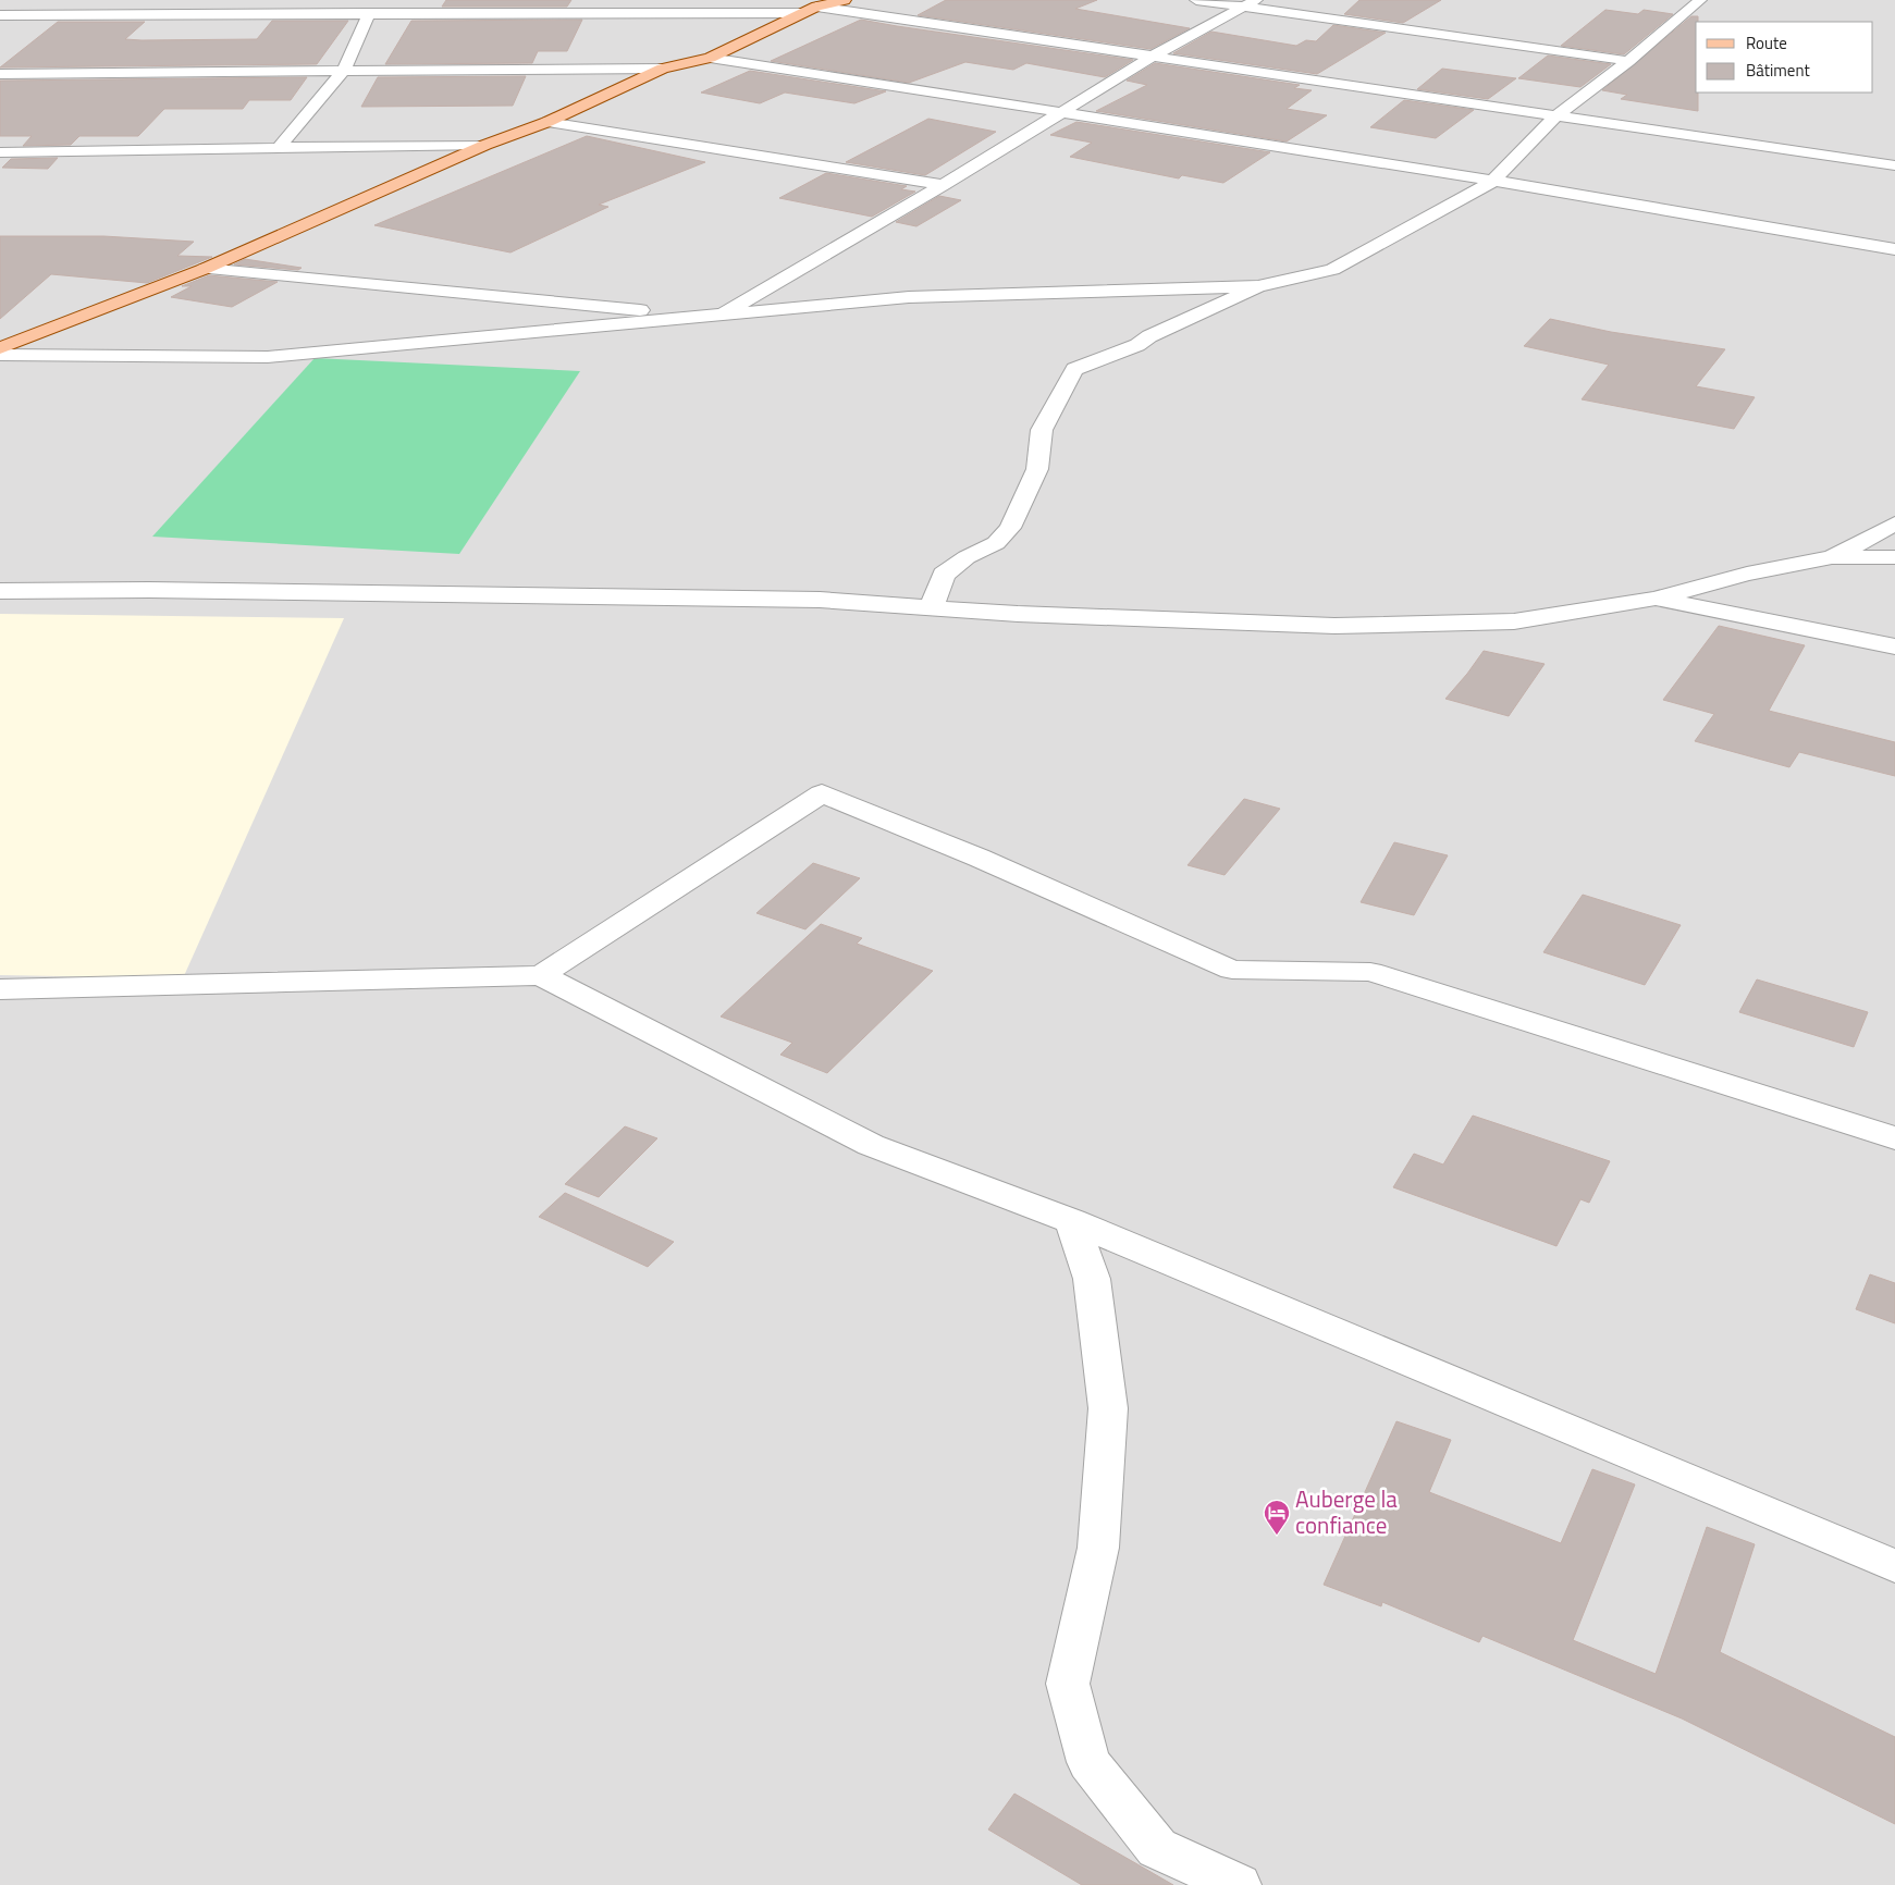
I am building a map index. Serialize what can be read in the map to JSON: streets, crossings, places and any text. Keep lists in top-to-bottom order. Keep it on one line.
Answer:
{"places":{"hotel":["Auberge la confiance"]},"legend":["Route","Bâtiment"]}
